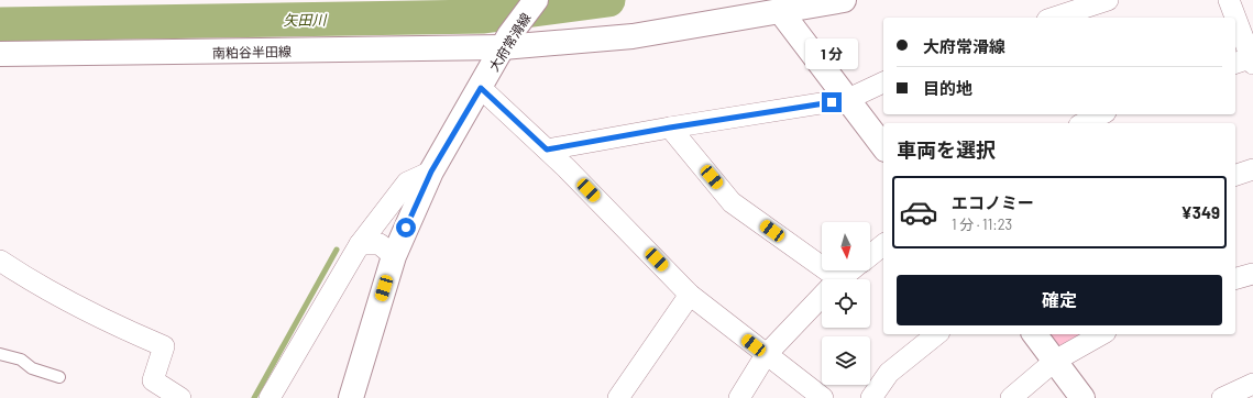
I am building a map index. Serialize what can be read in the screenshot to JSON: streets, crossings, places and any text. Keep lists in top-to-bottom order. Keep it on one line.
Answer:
{"streets":{"main road":["大府常滑線","南粕谷半田線"]},"crossings":[["大府常滑線","南粕谷半田線"]],"water":["矢田川"],"north":"bottom","page":{"banner":["大府常滑線","目的地"],"bubble":"1 分","heading":"車両を選択","list":[{"name":"エコノミー","note":"1 分 · 11:23","value":"¥349"}],"buttons":"確定"}}
